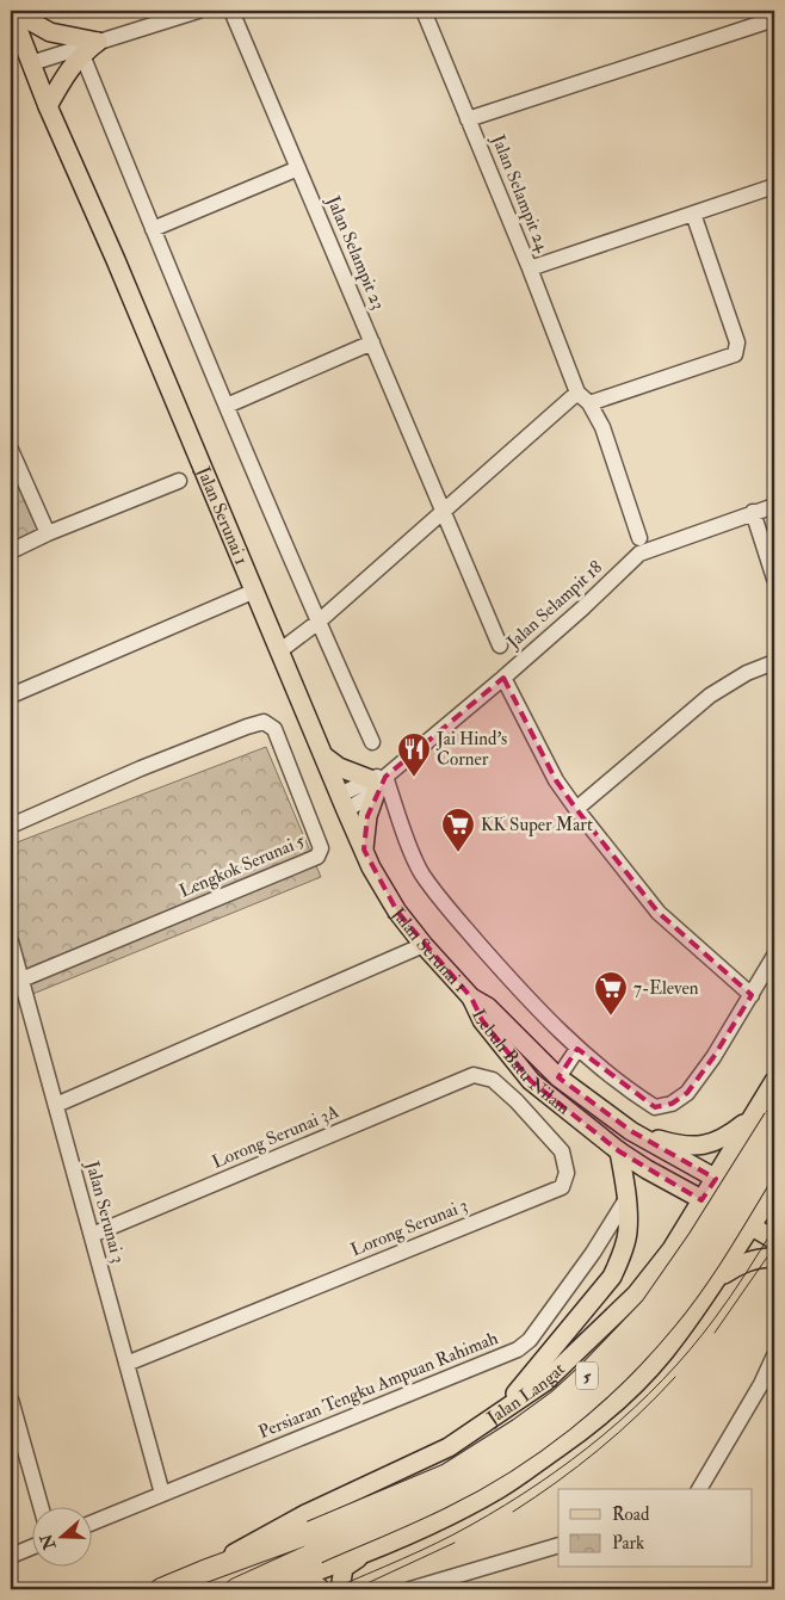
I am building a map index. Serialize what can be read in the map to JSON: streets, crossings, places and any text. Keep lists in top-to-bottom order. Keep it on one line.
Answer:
{"streets":{"highway":["5","Jalan Langat"],"main road":["Jalan Serunai 1","Lebuh Batu Nilam"],"street":["Jalan Selampit 24","Jalan Selampit 23","Jalan Selampit 18","Lengkok Serunai 5","Lorong Serunai 3A","Jalan Serunai 3","Lorong Serunai 3","Persiaran Tengku Ampuan Rahimah"]},"crossings":[["Jalan Serunai 1","Jalan Selampit 18"],["Jalan Serunai 1","Lebuh Batu Nilam"],["Lengkok Serunai 5","Jalan Serunai 3"],["Lebuh Batu Nilam","5"],["Lebuh Batu Nilam","Jalan Langat"],["Lorong Serunai 3A","Jalan Serunai 3"],["Lorong Serunai 3A","Lorong Serunai 3"],["Jalan Serunai 3","Lorong Serunai 3"],["Jalan Serunai 3","Persiaran Tengku Ampuan Rahimah"]],"places":{"restaurant":["Jai Hind's Corner"],"supermarket":["KK Super Mart","7-Eleven"]},"legend":["Road","Park"],"north":"left"}
